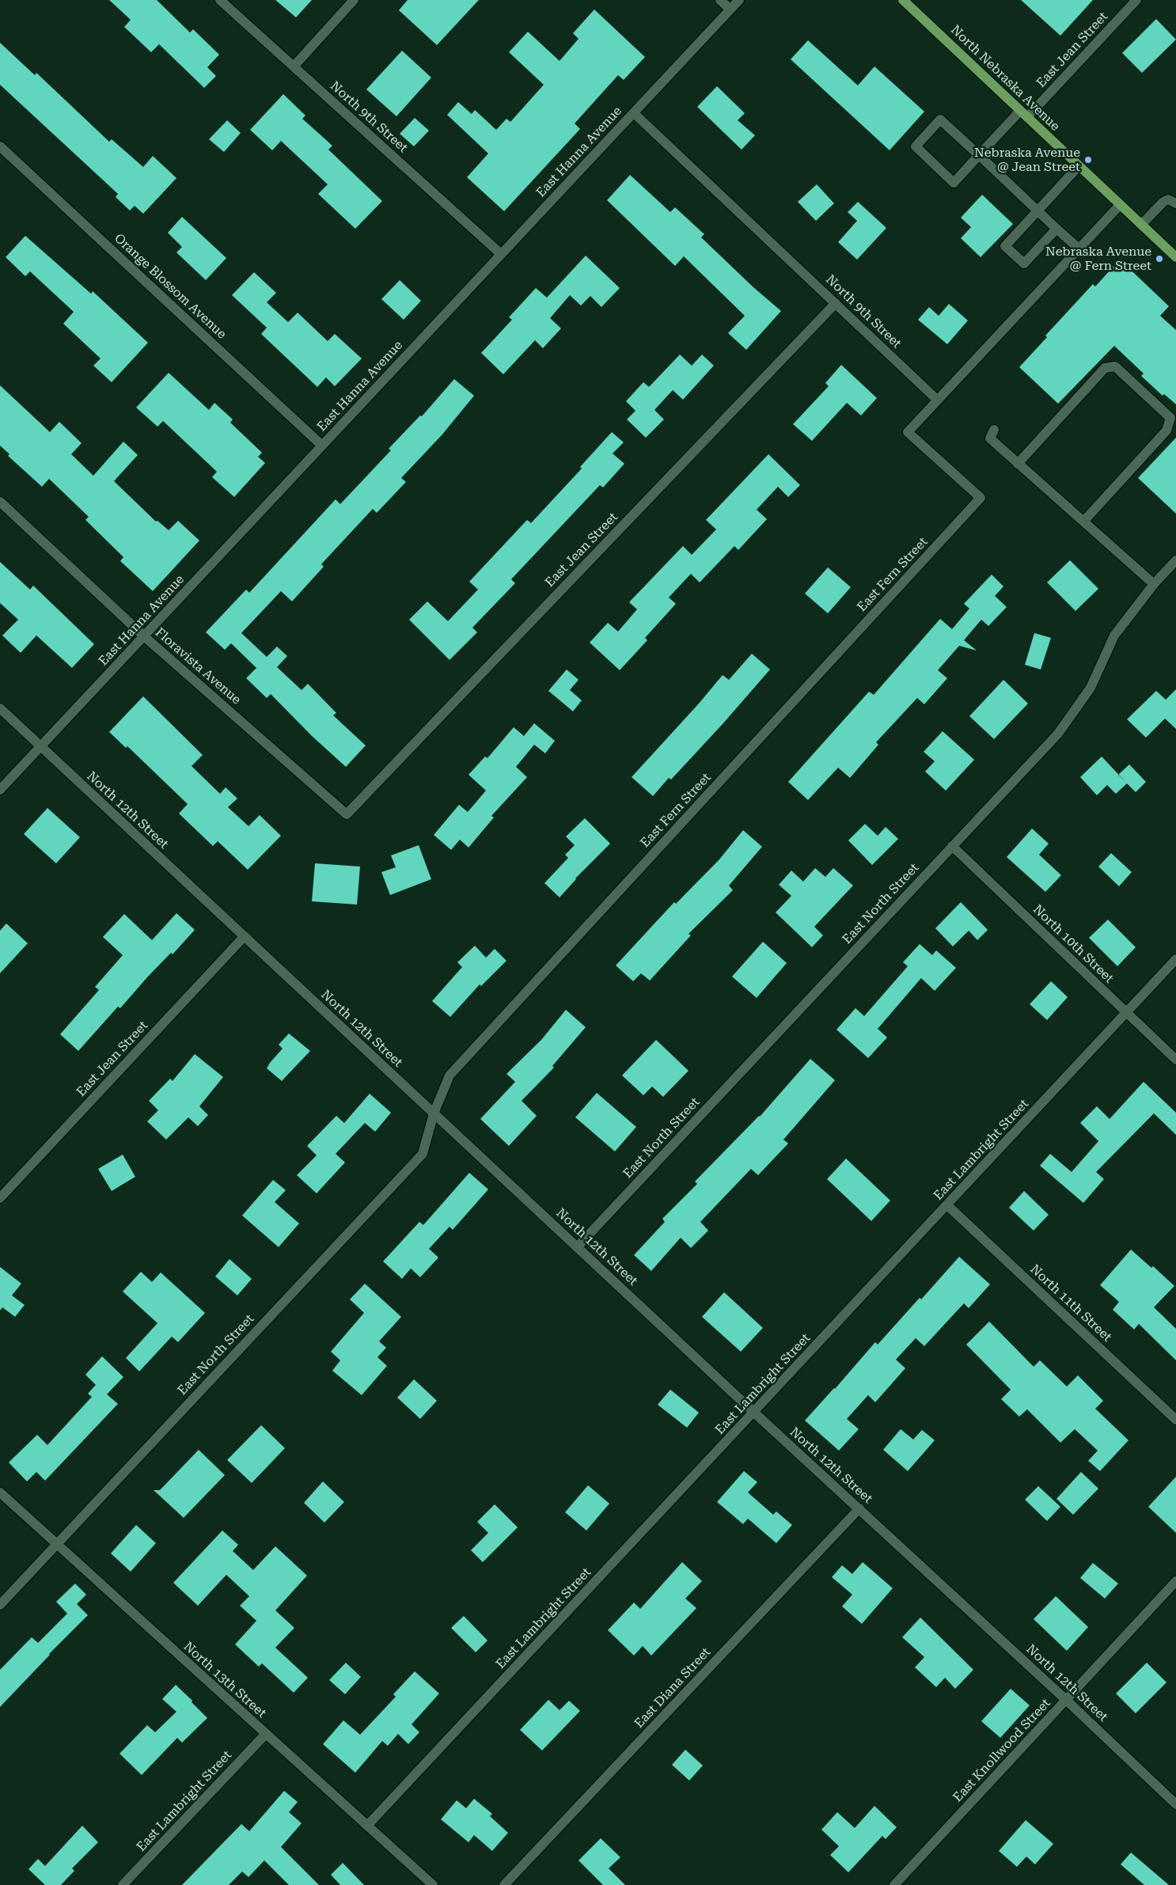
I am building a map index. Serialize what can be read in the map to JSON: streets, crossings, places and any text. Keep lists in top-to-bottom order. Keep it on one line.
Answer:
{"streets":{"main road":["North Nebraska Avenue"],"street":["East Jean Street","North 9th Street","East Hanna Avenue","Orange Blossom Avenue","East Fern Street","Floravista Avenue","North 12th Street","East North Street","North 10th Street","East Lambright Street","North 11th Street","North 13th Street","East Diana Street","East Knollwood Street"]},"crossings":[["East Jean Street","North Nebraska Avenue"],["East Jean Street","North 9th Street"],["East Jean Street","Floravista Avenue"],["East Jean Street","North 12th Street"],["North 9th Street","East Hanna Avenue"],["North 9th Street","East Fern Street"],["East Hanna Avenue","Orange Blossom Avenue"],["East Hanna Avenue","Floravista Avenue"],["East Hanna Avenue","North 12th Street"],["East Fern Street","North 12th Street"],["East Fern Street","East North Street"],["North 12th Street","East North Street"],["North 12th Street","East Lambright Street"],["North 12th Street","East Diana Street"],["North 12th Street","East Knollwood Street"],["East North Street","North 10th Street"],["East North Street","North 13th Street"],["North 10th Street","East Lambright Street"],["East Lambright Street","North 11th Street"],["East Lambright Street","North 13th Street"]],"places":["Nebraska Avenue @ Jean Street","Nebraska Avenue @ Fern Street"]}
